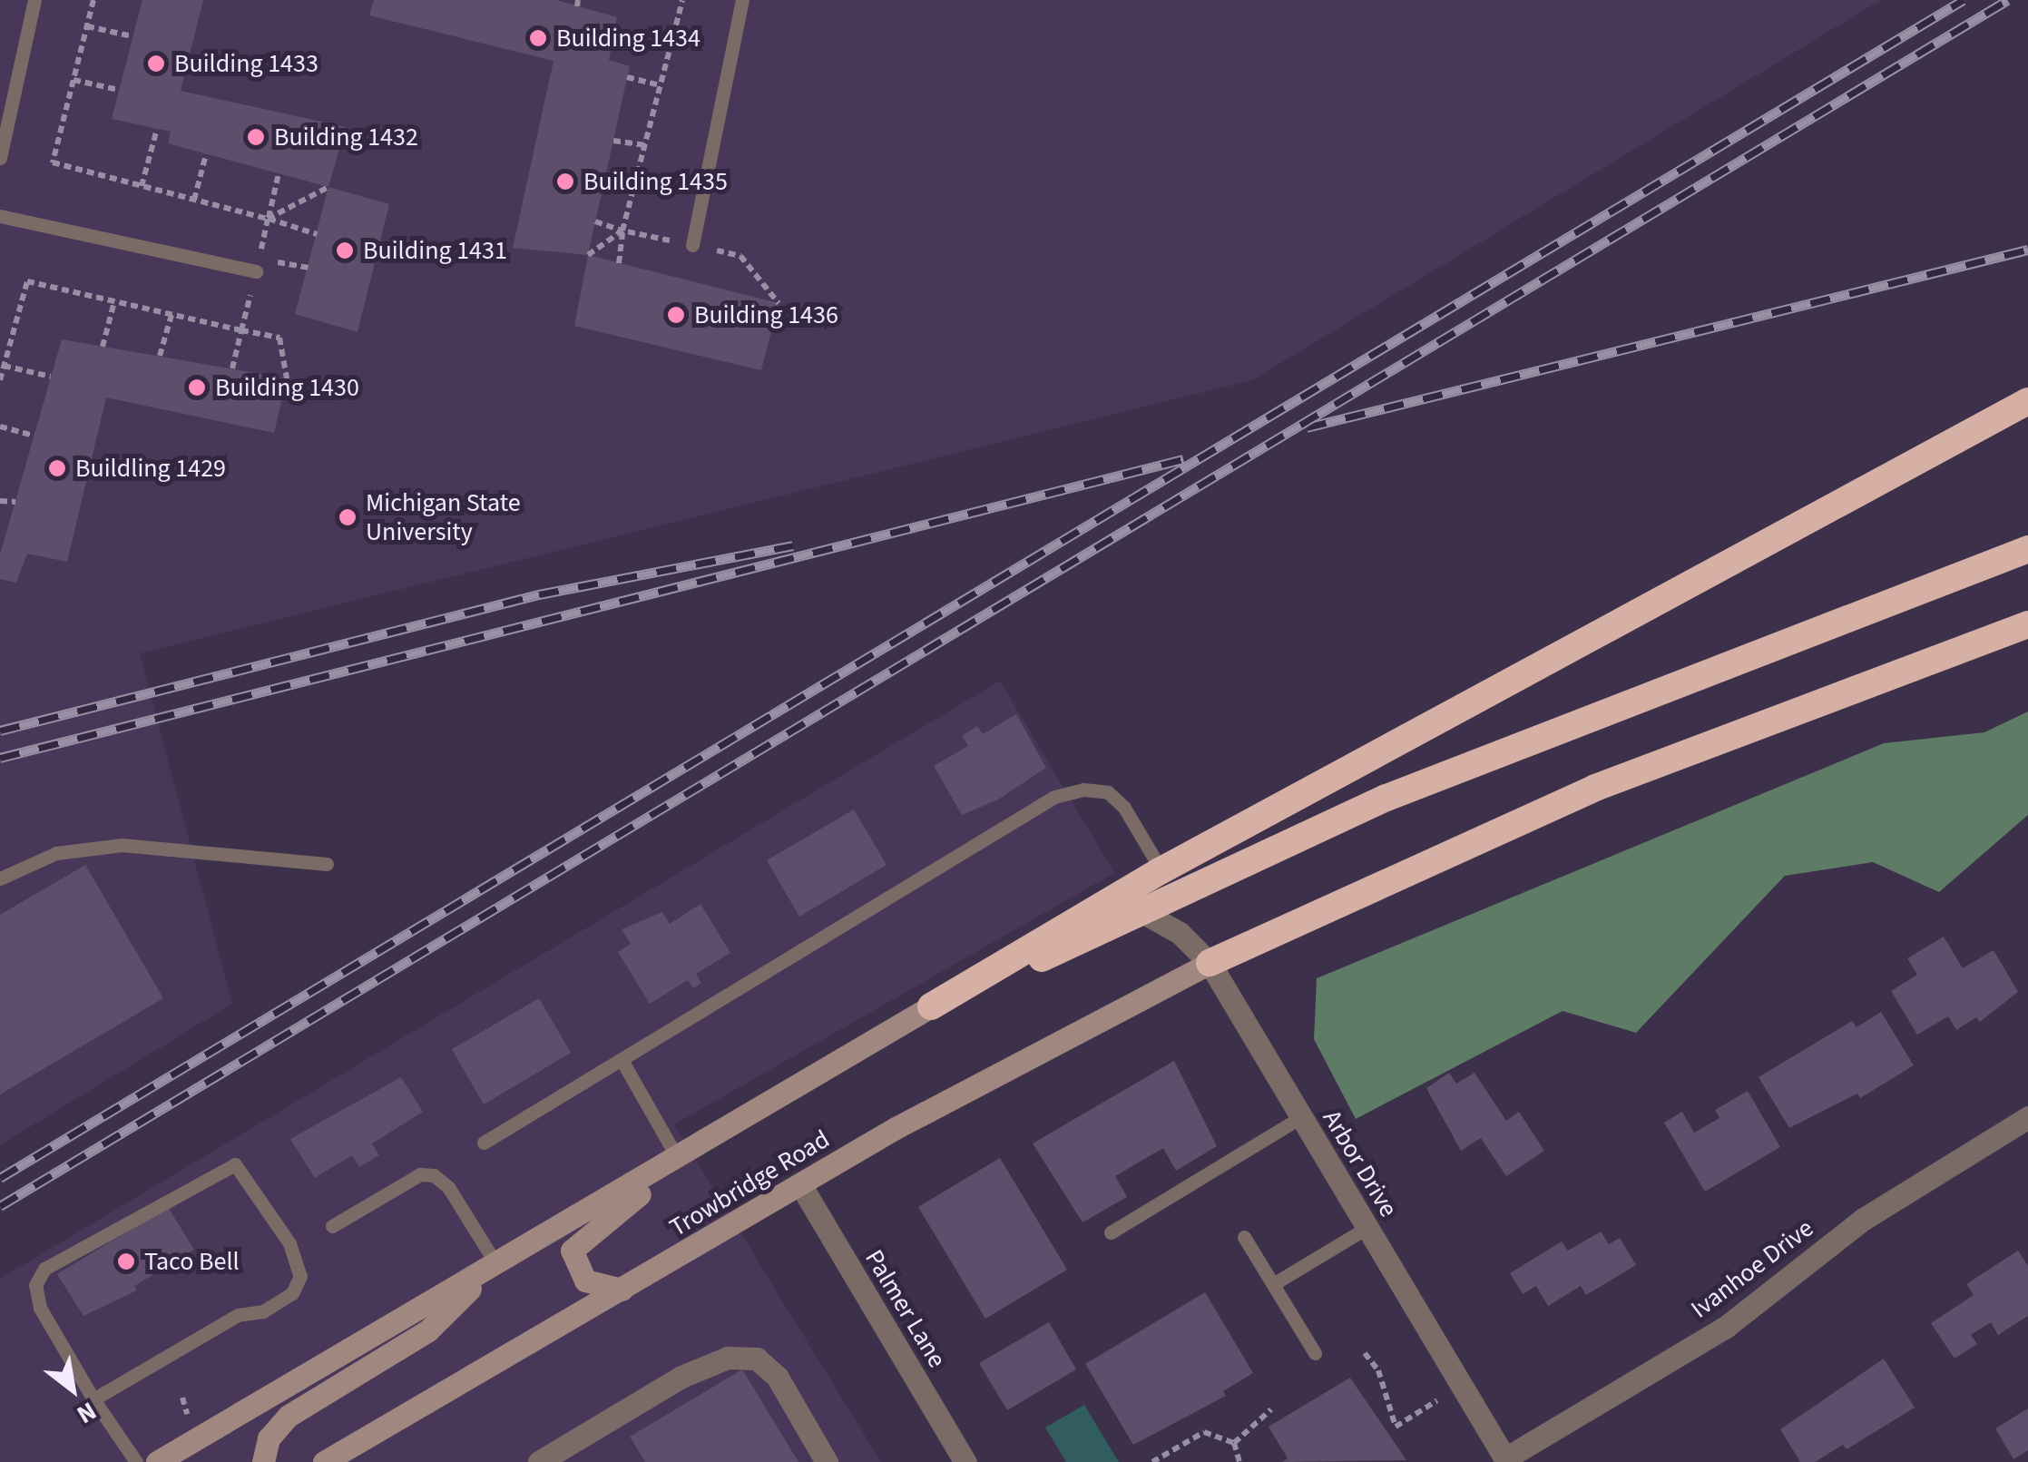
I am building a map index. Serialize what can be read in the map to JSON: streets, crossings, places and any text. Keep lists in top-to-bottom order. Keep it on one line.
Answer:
{"streets":{"street":["Arbor Drive","Trowbridge Road","Ivanhoe Drive","Palmer Lane"]},"crossings":[["Arbor Drive","Trowbridge Road"],["Arbor Drive","Ivanhoe Drive"],["Trowbridge Road","Palmer Lane"]],"places":["Building 1434","Building 1433","Building 1432","Building 1435","Building 1431","Building 1436","Building 1430","Buildling 1429","Michigan State University","Taco Bell"],"north":"bottom right"}
